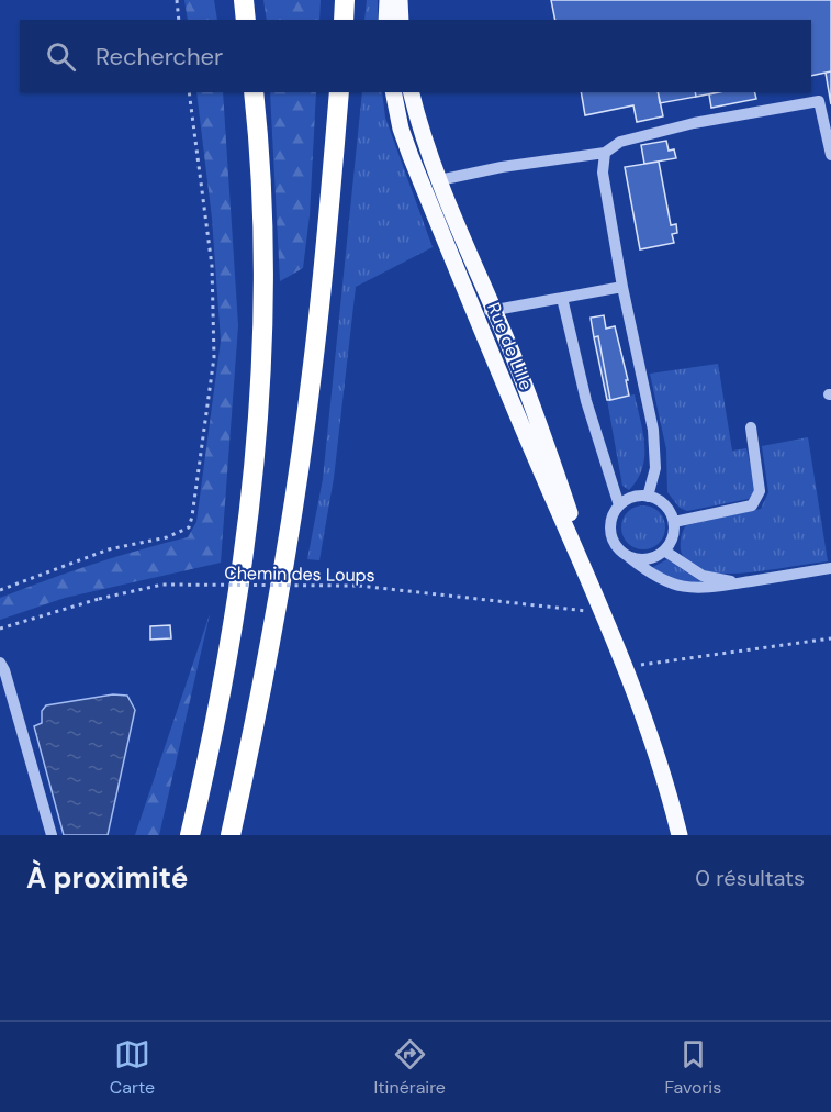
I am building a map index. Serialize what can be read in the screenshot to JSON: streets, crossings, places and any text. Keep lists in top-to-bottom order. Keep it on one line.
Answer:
{"streets":{"main road":["Rue de Lille"],"path":["Chemin des Loups"]},"crossings":[["Rue de Lille","Chemin des Loups"]],"page":{"search":"Rechercher","heading":["À proximité","0 résultats"],"nav":["Carte","Itinéraire","Favoris"]}}
